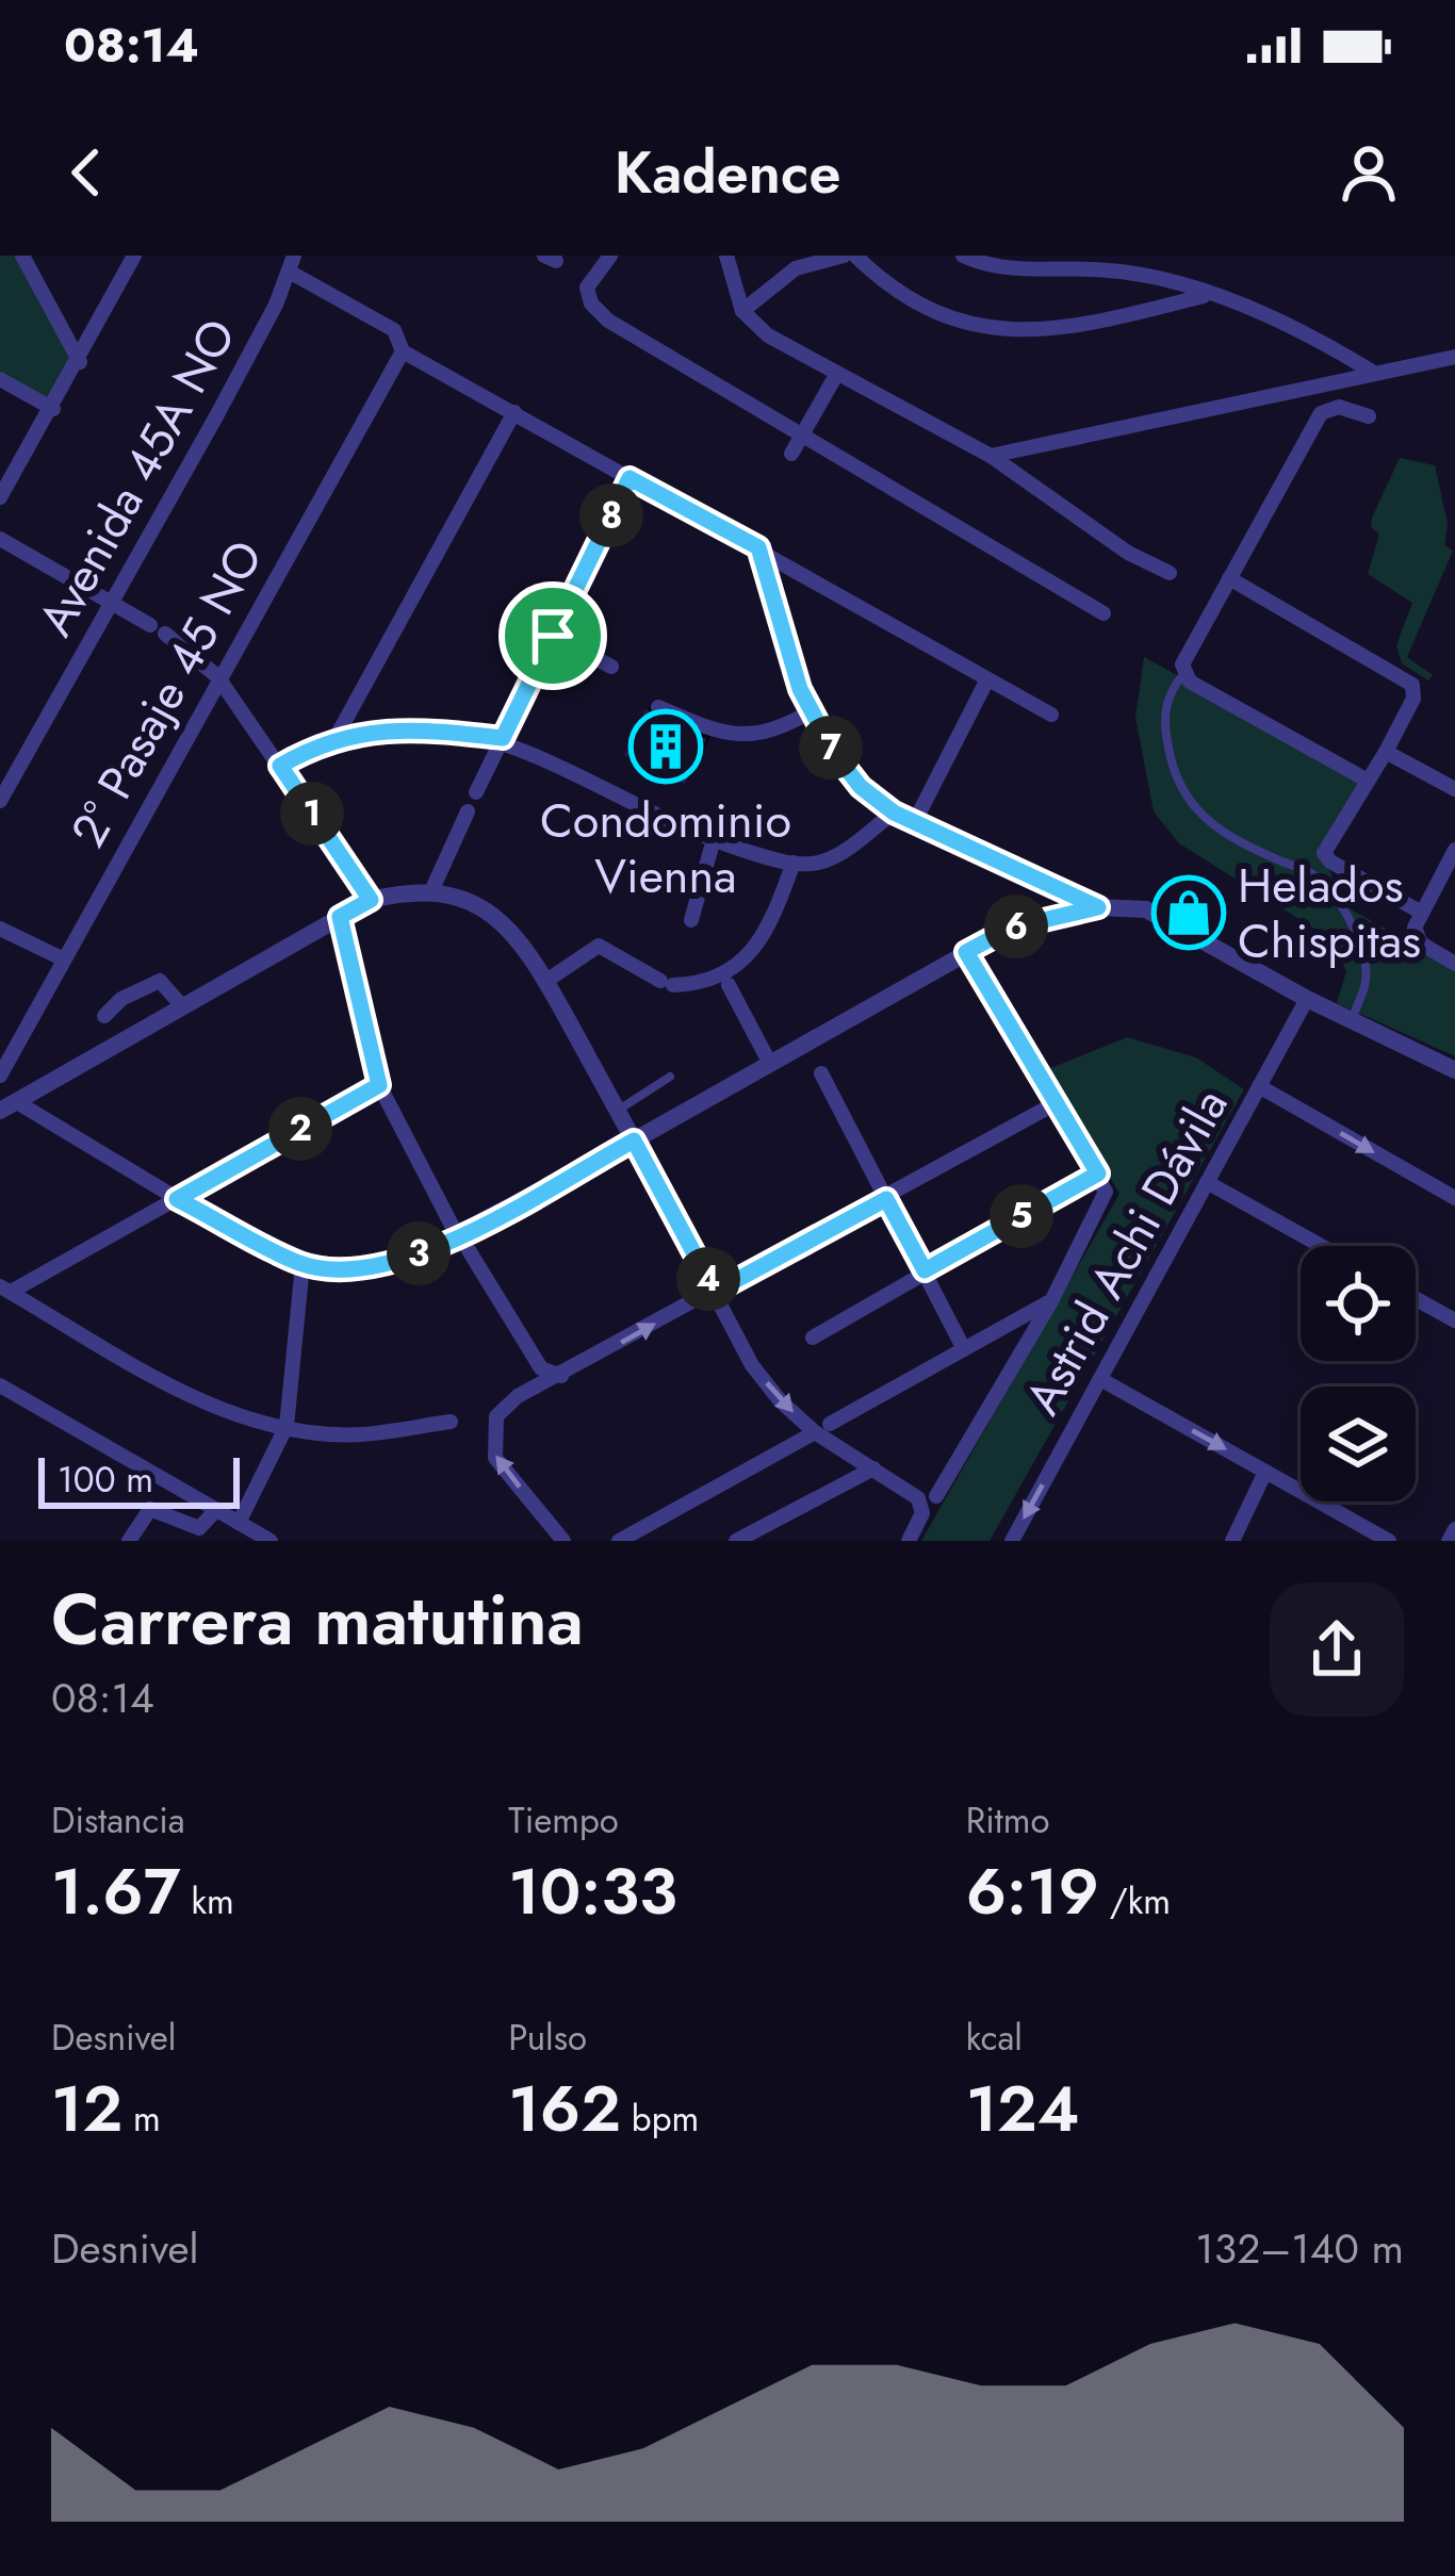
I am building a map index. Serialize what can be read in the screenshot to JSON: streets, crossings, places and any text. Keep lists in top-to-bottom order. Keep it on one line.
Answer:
{"streets":{"street":["Avenida 45A NO","2° Pasaje 45 NO","Astrid Achi Dávila"]},"places":{"building":["Condominio Vienna"],"shop":["Helados Chispitas"]},"scale_bar":"100 m","page":{"status":"08:14","header":"Kadence","pins":["8","7","1","6","2","5","3","4"],"scale":"100 m","heading":["Carrera matutina","08:14"],"stats":[["Distancia","1.67 km"],["Tiempo","10:33"],["Ritmo","6:19 /km"],["Desnivel","12 m"],["Pulso","162 bpm"],["kcal","124"]],"chart":["Desnivel","132–140 m"]}}
